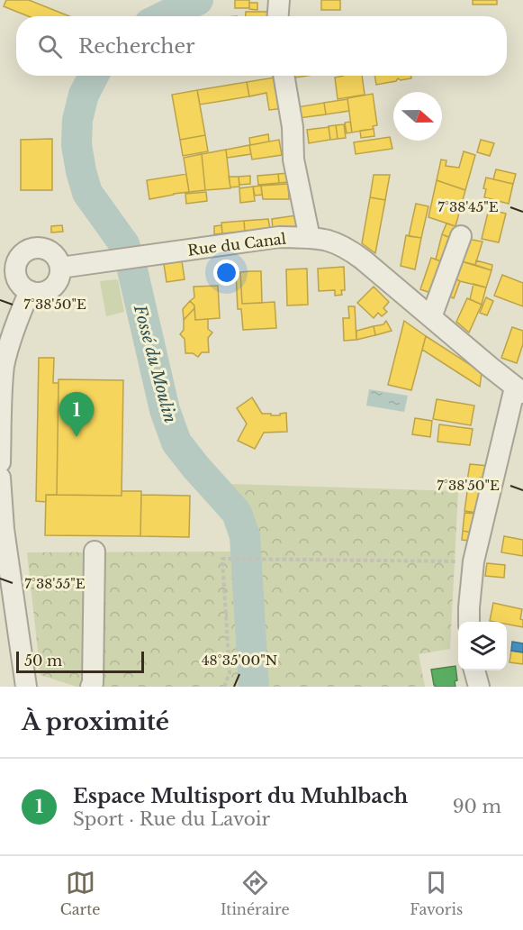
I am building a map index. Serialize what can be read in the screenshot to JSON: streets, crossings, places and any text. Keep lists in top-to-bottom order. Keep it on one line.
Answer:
{"streets":{"street":["Rue du Canal"]},"water":["Fossé du Moulin"],"scale_bar":"50 m","north":"right","page":{"search":"Rechercher","pins":"1","scale":"50 m","heading":"À proximité","list":[{"mark":"1","name":"Espace Multisport du Muhlbach","note":"Sport · Rue du Lavoir","value":"90 m"}],"nav":["Carte","Itinéraire","Favoris"]},"coordinates":["7°38'45\"E","7°38'50\"E","7°38'55\"E","48°35'00\"N"]}
